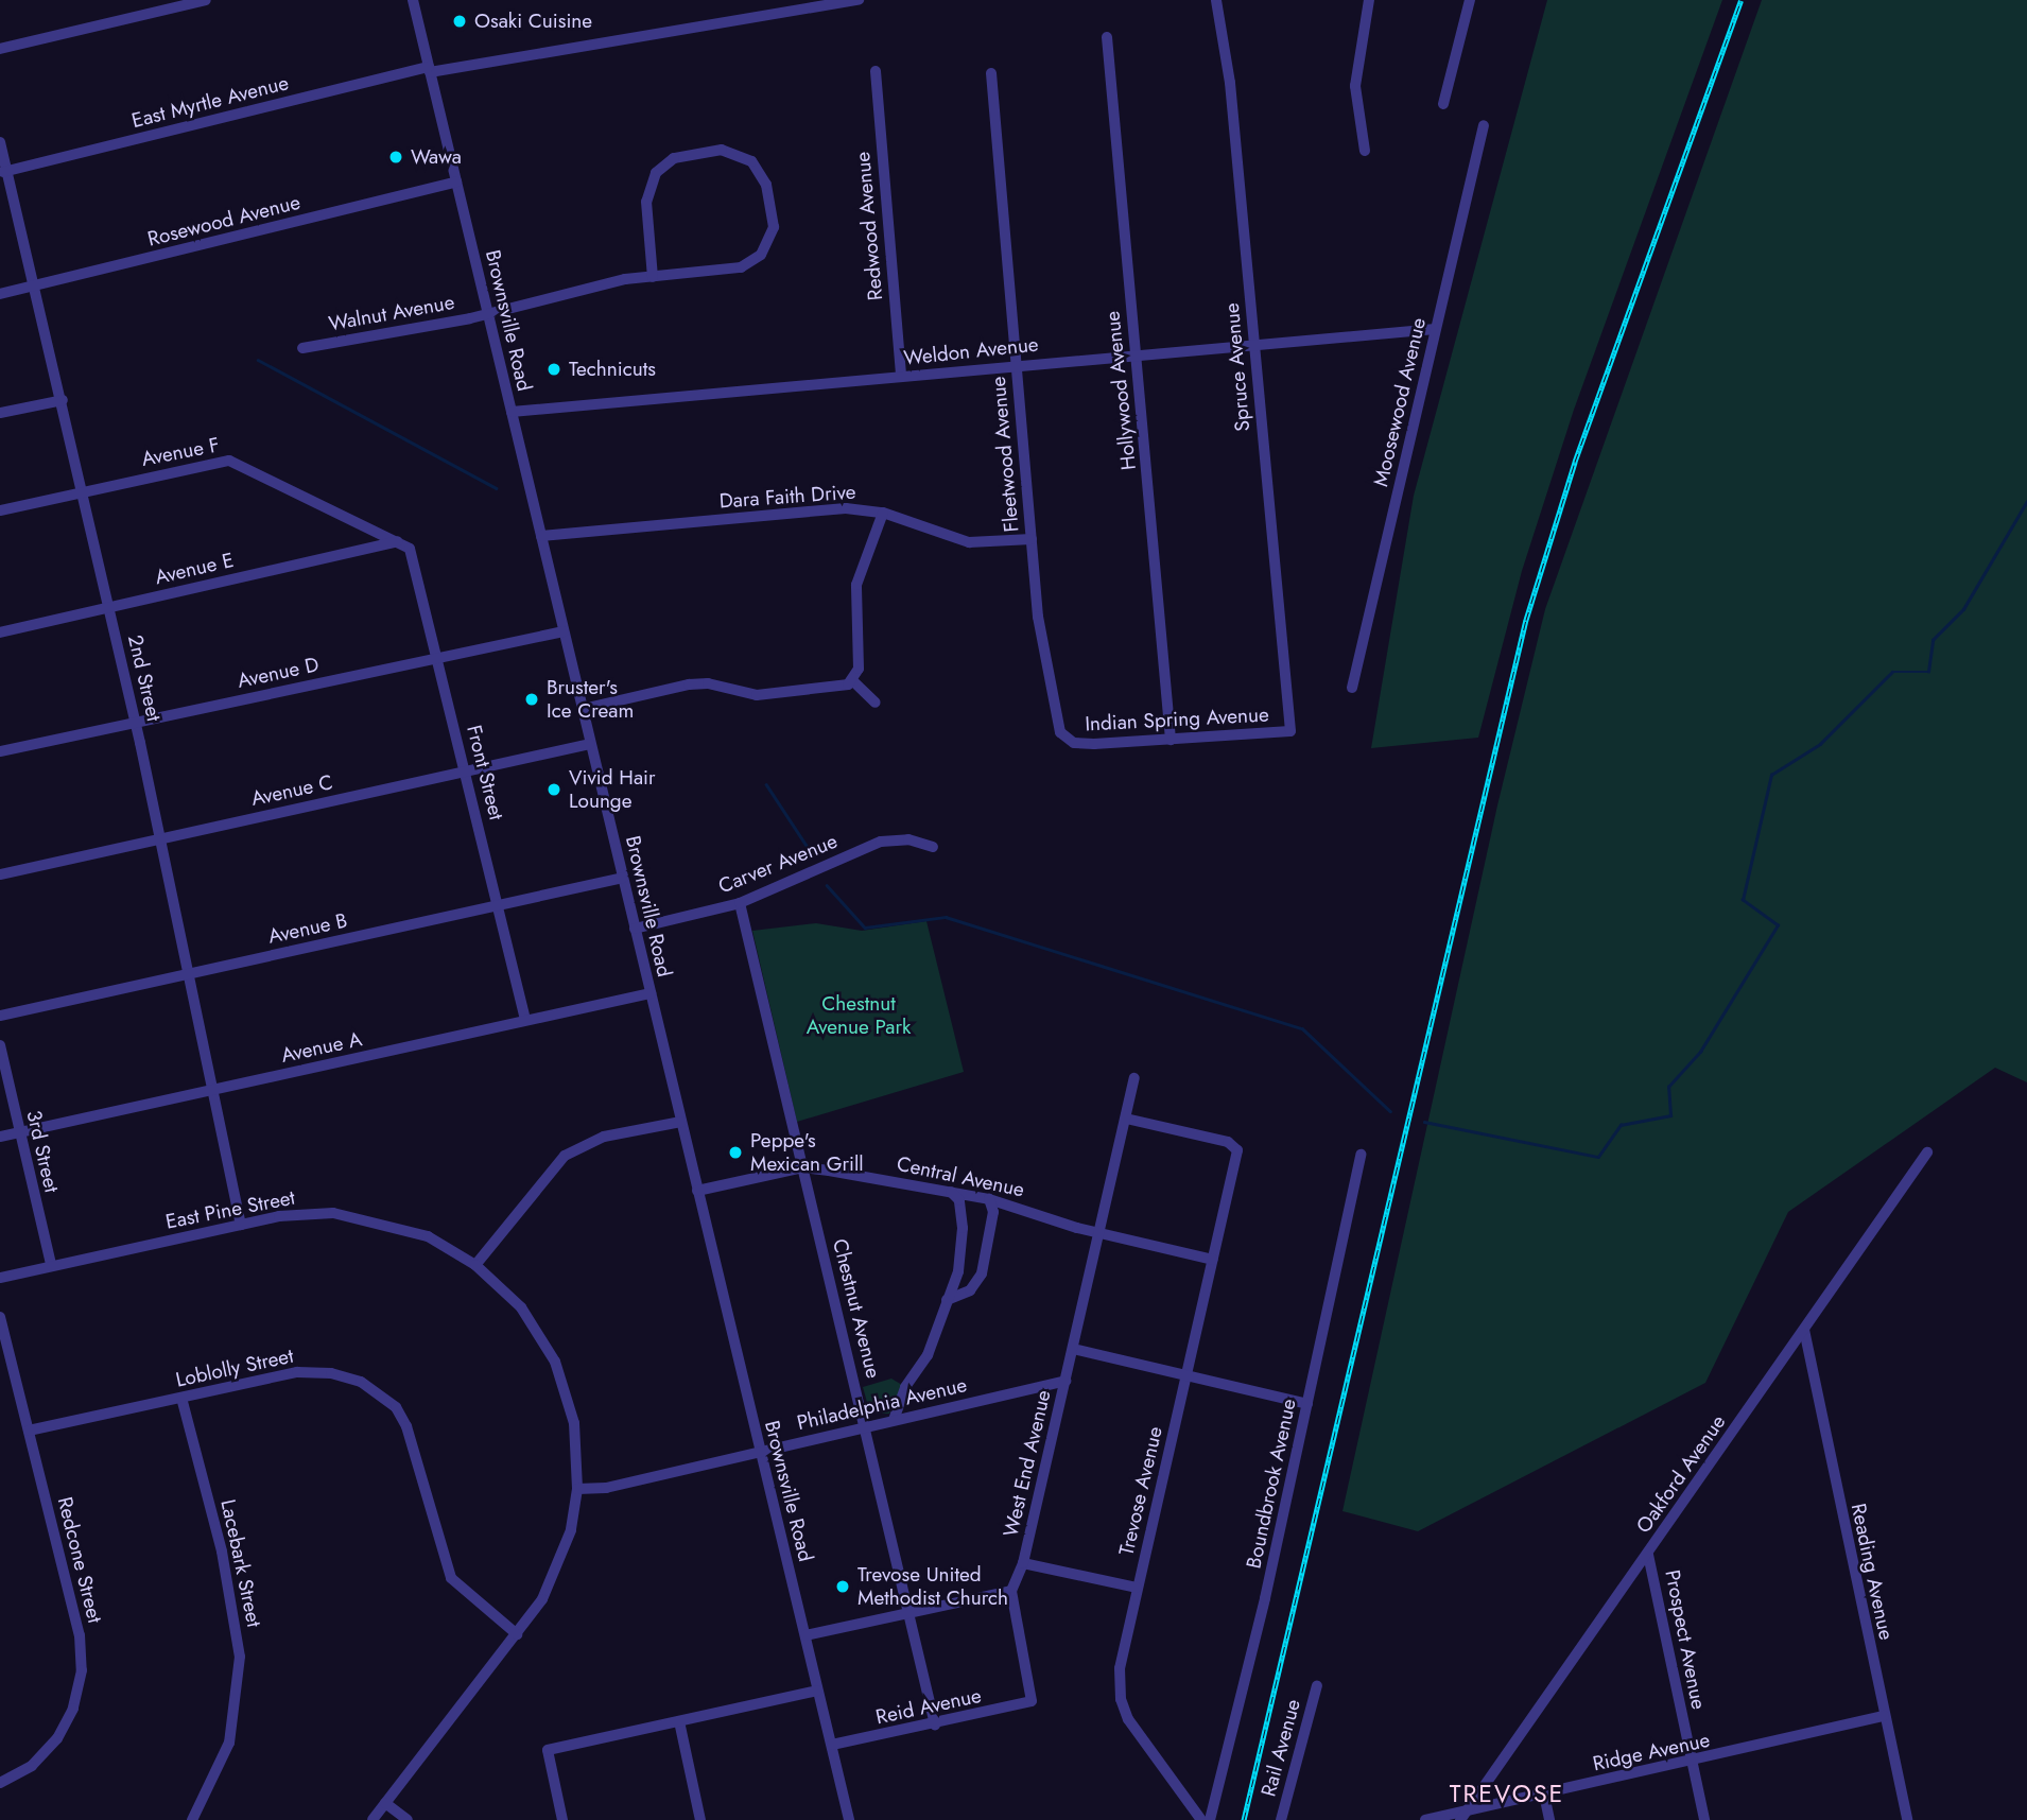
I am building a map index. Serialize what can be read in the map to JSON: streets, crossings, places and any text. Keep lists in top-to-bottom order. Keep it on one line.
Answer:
{"streets":{"street":["East Myrtle Avenue","Rosewood Avenue","Redwood Avenue","Walnut Avenue","Brownsville Road","Weldon Avenue","Spruce Avenue","Hollywood Avenue","Moosewood Avenue","Avenue F","Fleetwood Avenue","Dara Faith Drive","Avenue E","Avenue D","2nd Street","Indian Spring Avenue","Front Street","Avenue C","Carver Avenue","Avenue B","Avenue A","3rd Street","Central Avenue","East Pine Street","Chestnut Avenue","Loblolly Street","Philadelphia Avenue","West End Avenue","Oakford Avenue","Boundbrook Avenue","Trevose Avenue","Redcone Street","Lacebark Street","Reading Avenue","Prospect Avenue","Reid Avenue","Rail Avenue","Ridge Avenue"]},"crossings":[["East Myrtle Avenue","Brownsville Road"],["East Myrtle Avenue","2nd Street"],["Rosewood Avenue","Brownsville Road"],["Rosewood Avenue","2nd Street"],["Redwood Avenue","Weldon Avenue"],["Walnut Avenue","Brownsville Road"],["Brownsville Road","Weldon Avenue"],["Brownsville Road","Dara Faith Drive"],["Brownsville Road","Avenue D"],["Brownsville Road","Avenue C"],["Brownsville Road","Carver Avenue"],["Brownsville Road","Avenue B"],["Brownsville Road","Avenue A"],["Brownsville Road","Central Avenue"],["Brownsville Road","Philadelphia Avenue"],["Brownsville Road","Reid Avenue"],["Weldon Avenue","Spruce Avenue"],["Weldon Avenue","Hollywood Avenue"],["Weldon Avenue","Moosewood Avenue"],["Weldon Avenue","Fleetwood Avenue"],["Spruce Avenue","Indian Spring Avenue"],["Hollywood Avenue","Indian Spring Avenue"],["Avenue F","Avenue E"],["Avenue F","2nd Street"],["Avenue F","Front Street"],["Fleetwood Avenue","Dara Faith Drive"],["Fleetwood Avenue","Indian Spring Avenue"],["Avenue E","2nd Street"],["Avenue E","Front Street"],["Avenue D","2nd Street"],["Avenue D","Front Street"],["2nd Street","Avenue C"],["2nd Street","Avenue B"],["2nd Street","Avenue A"],["2nd Street","East Pine Street"],["Front Street","Avenue C"],["Front Street","Avenue B"],["Front Street","Avenue A"],["Carver Avenue","Chestnut Avenue"],["Avenue A","3rd Street"],["3rd Street","East Pine Street"],["Central Avenue","Chestnut Avenue"],["Central Avenue","West End Avenue"],["Central Avenue","Trevose Avenue"],["East Pine Street","Loblolly Street"],["East Pine Street","Philadelphia Avenue"],["Chestnut Avenue","Philadelphia Avenue"],["Chestnut Avenue","Reid Avenue"],["Loblolly Street","Redcone Street"],["Loblolly Street","Lacebark Street"],["Philadelphia Avenue","West End Avenue"],["West End Avenue","Trevose Avenue"],["West End Avenue","Reid Avenue"],["Oakford Avenue","Reading Avenue"],["Oakford Avenue","Prospect Avenue"],["Oakford Avenue","Ridge Avenue"],["Reading Avenue","Ridge Avenue"],["Prospect Avenue","Ridge Avenue"]],"districts":["TREVOSE"],"parks":["Chestnut Avenue Park"],"places":["Osaki Cuisine","Wawa","Technicuts","Bruster's Ice Cream","Vivid Hair Lounge","Peppe's Mexican Grill","Trevose United Methodist Church"]}
